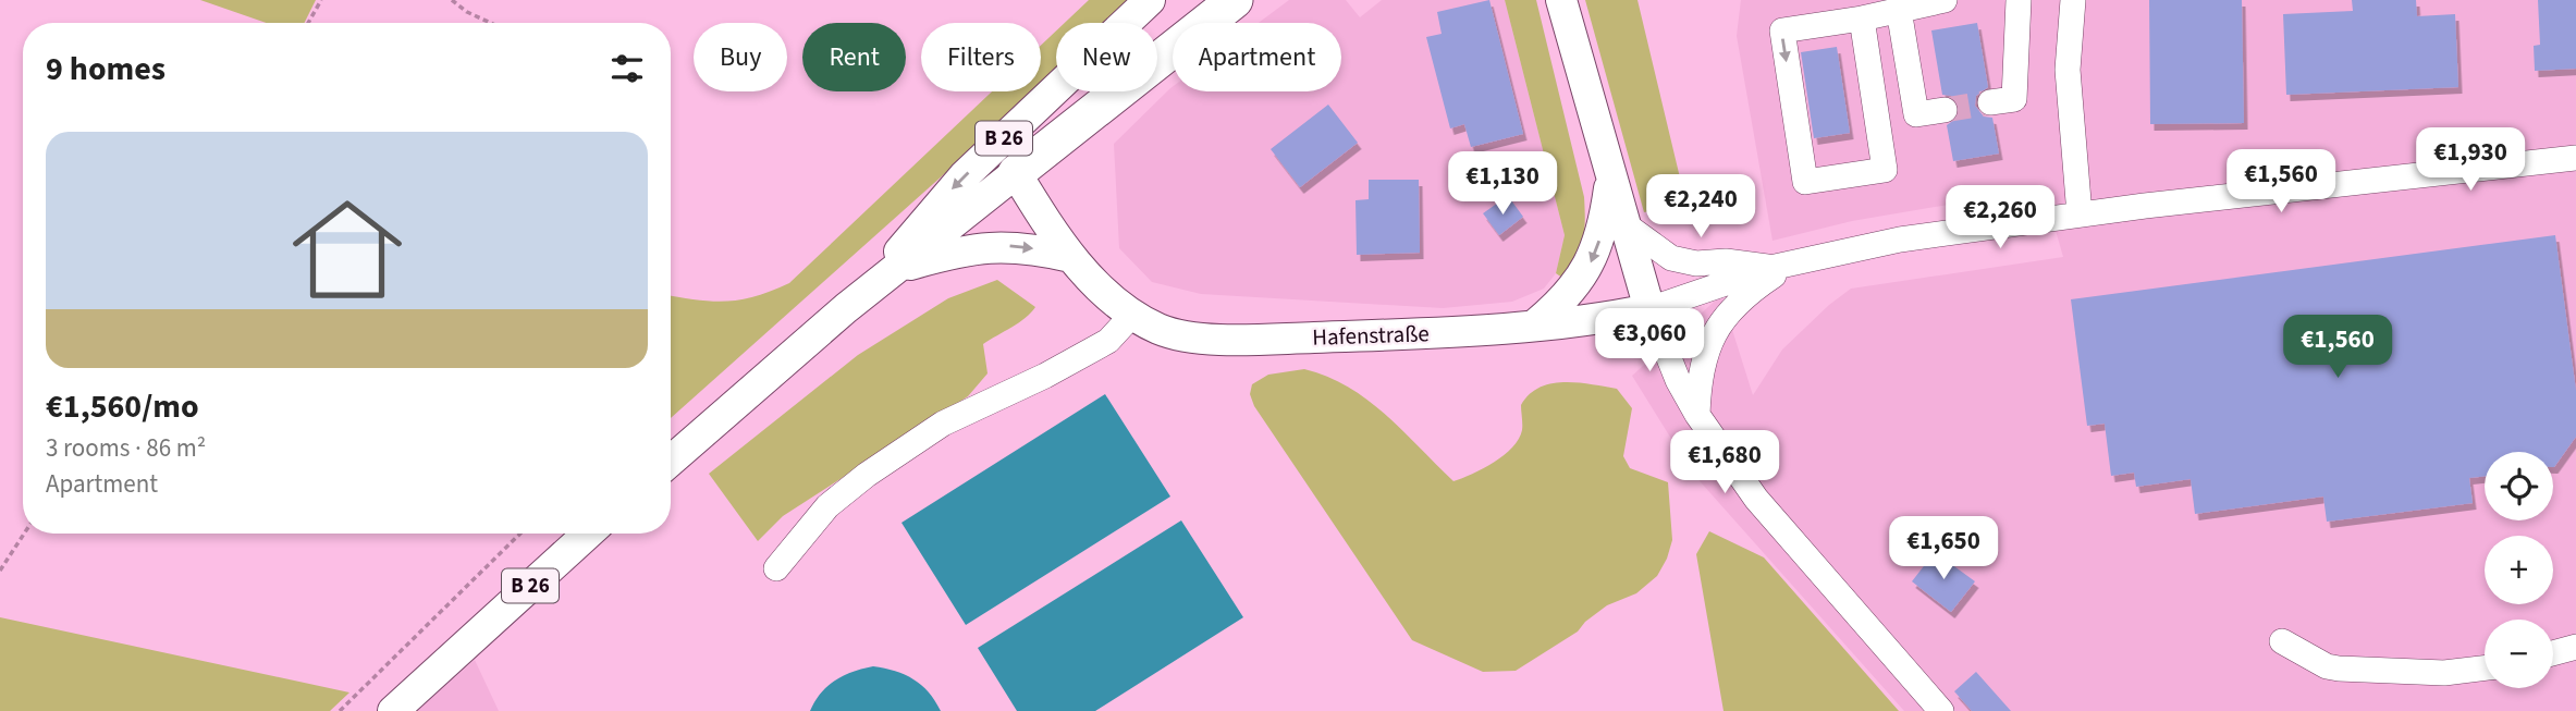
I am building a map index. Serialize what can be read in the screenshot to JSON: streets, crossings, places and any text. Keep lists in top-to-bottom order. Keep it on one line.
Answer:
{"streets":{"main road":["B 26","Hafenstraße"]},"crossings":[["B 26","Hafenstraße"]],"page":{"chip":["Buy","Rent","Filters","New","Apartment"],"heading":"9 homes","list":[{"name":"€1,560/mo","note":"3 rooms · 86 m² · Apartment"}],"price":["€1,930","€1,560","€1,130","€2,240","€2,260","€3,060","€1,560","€1,680","€1,650"],"map_buttons":["+","−"]}}
